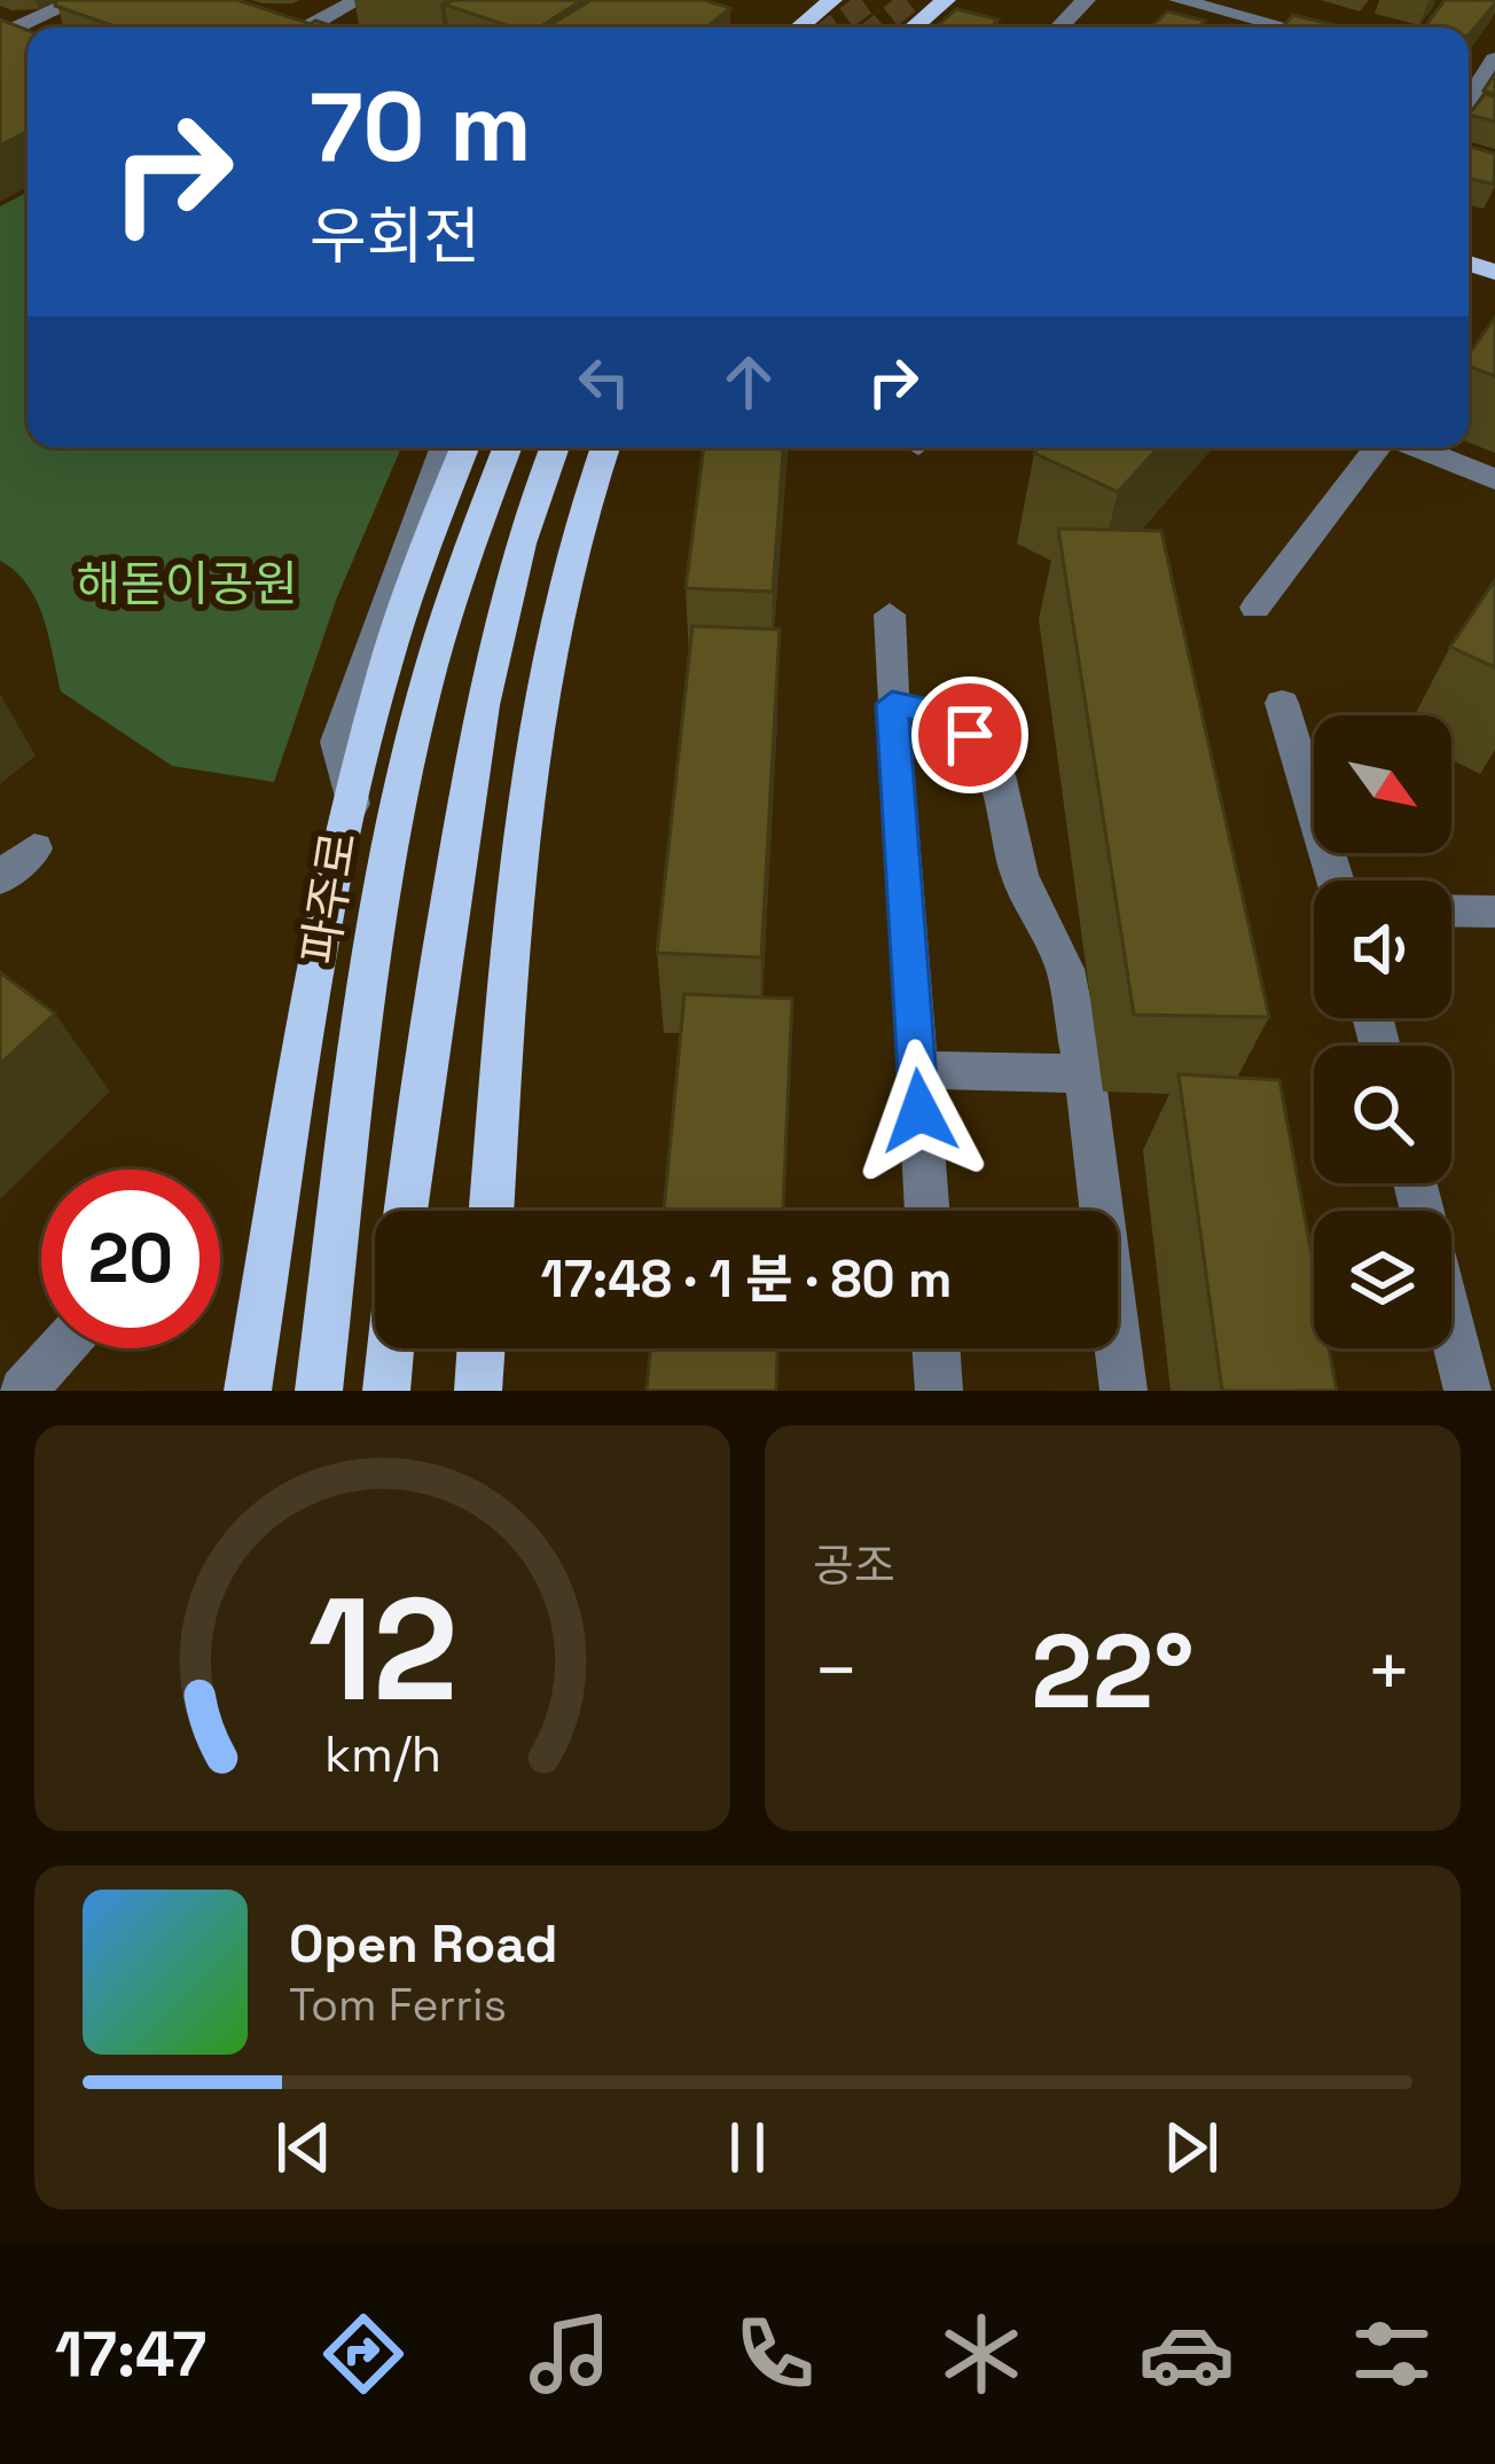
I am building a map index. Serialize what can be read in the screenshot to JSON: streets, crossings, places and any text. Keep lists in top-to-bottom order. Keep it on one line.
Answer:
{"streets":{"main road":["파주로"]},"parks":["해돋이공원"],"north":"bottom right","page":{"turn":["70 m","우회전"],"limit":"20","trip":"17:48 · 1 분 · 80 m","tile":"공조","heat":["−","22°","+"],"song":["Open Road","Tom Ferris"],"tabs":"17:47","gauge":["12","km/h"]}}
